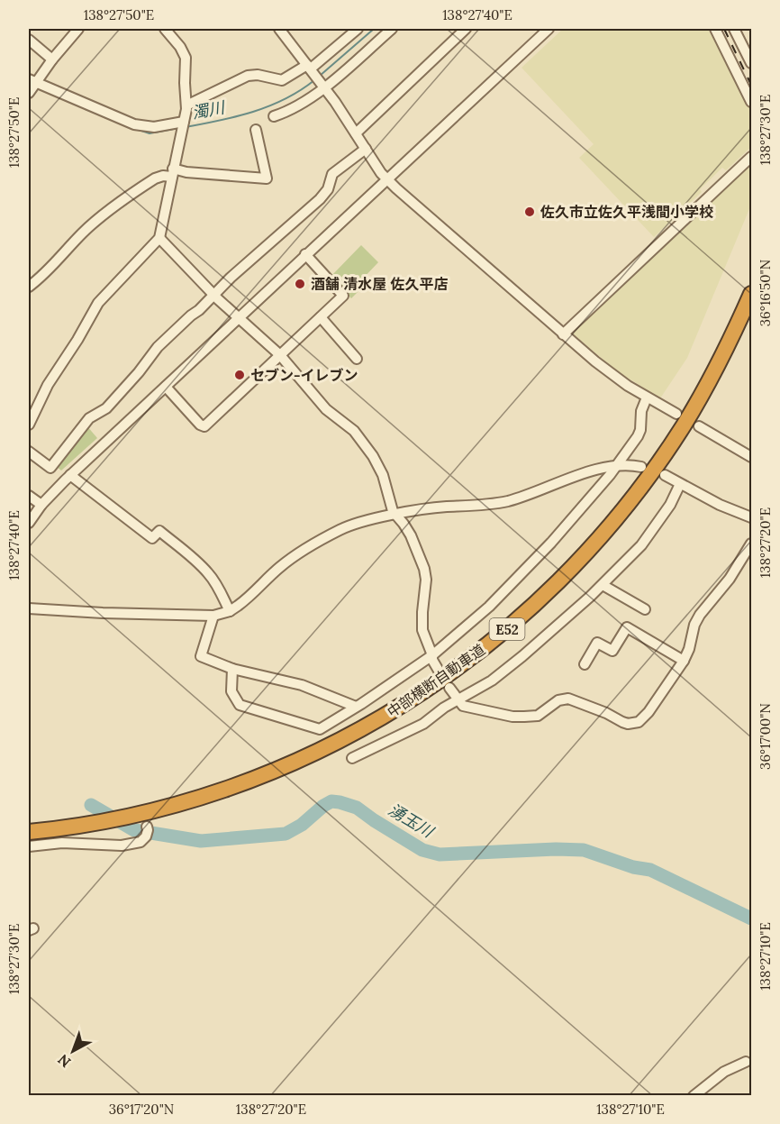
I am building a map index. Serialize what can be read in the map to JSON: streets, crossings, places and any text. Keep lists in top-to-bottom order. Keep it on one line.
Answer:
{"streets":{"highway":["E52","中部横断自動車道"]},"water":["濁川","湧玉川"],"places":["佐久市立佐久平浅間小学校","酒舗 清水屋 佐久平店","セブン-イレブン"],"north":"bottom left","coordinates":["138°27'50\"E","138°27'40\"E","138°27'30\"E","36°16'50\"N","138°27'20\"E","36°17'00\"N","138°27'10\"E","36°17'20\"N"]}
